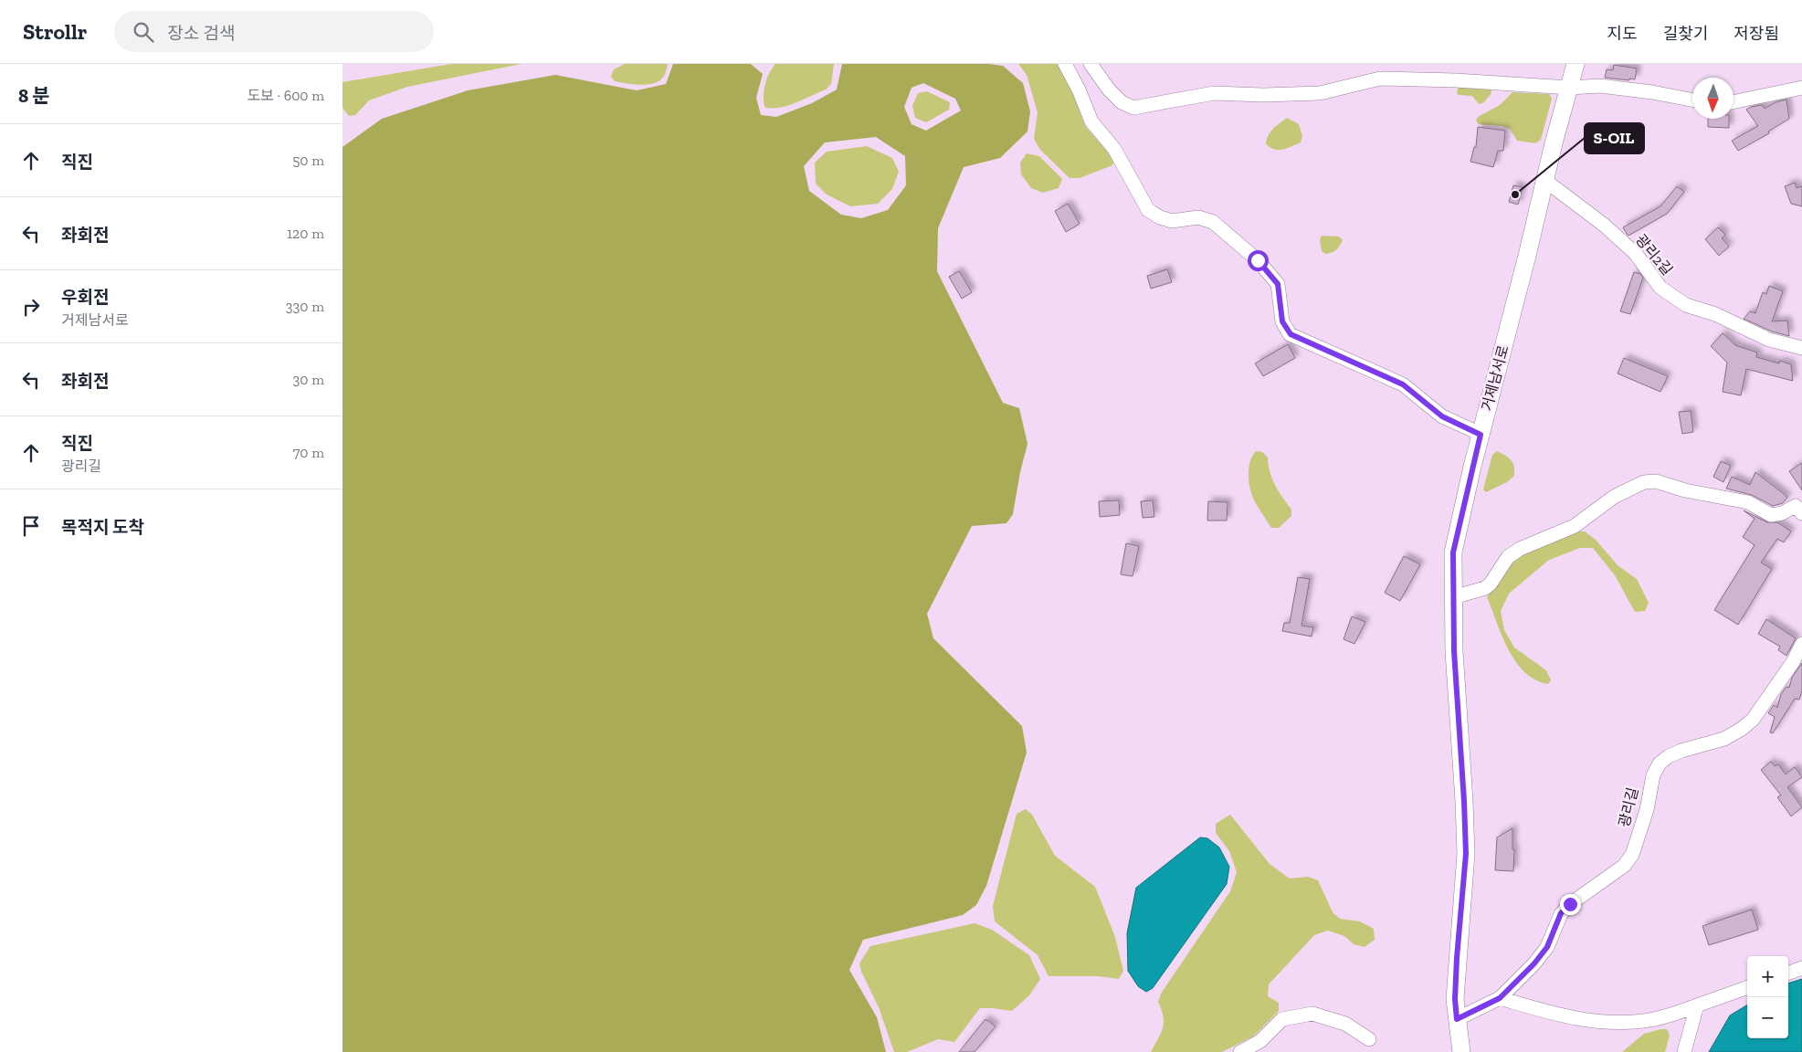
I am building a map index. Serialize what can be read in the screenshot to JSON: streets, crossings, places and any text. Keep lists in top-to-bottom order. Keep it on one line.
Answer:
{"streets":{"main road":["거제남서로"],"street":["광리2길","광리길"]},"crossings":[["광리2길","거제남서로"],["거제남서로","광리길"]],"places":["S-OIL"],"north":"bottom","page":{"header":"Strollr","search":"장소 검색","nav":["지도","길찾기","저장됨"],"heading":["8 분","도보 · 600 m"],"list":[["직진","50 m"],["좌회전","120 m"],["우회전","거제남서로","330 m"],["좌회전","30 m"],["직진","광리길","70 m"],"목적지 도착"],"map_buttons":["+","−"]}}
